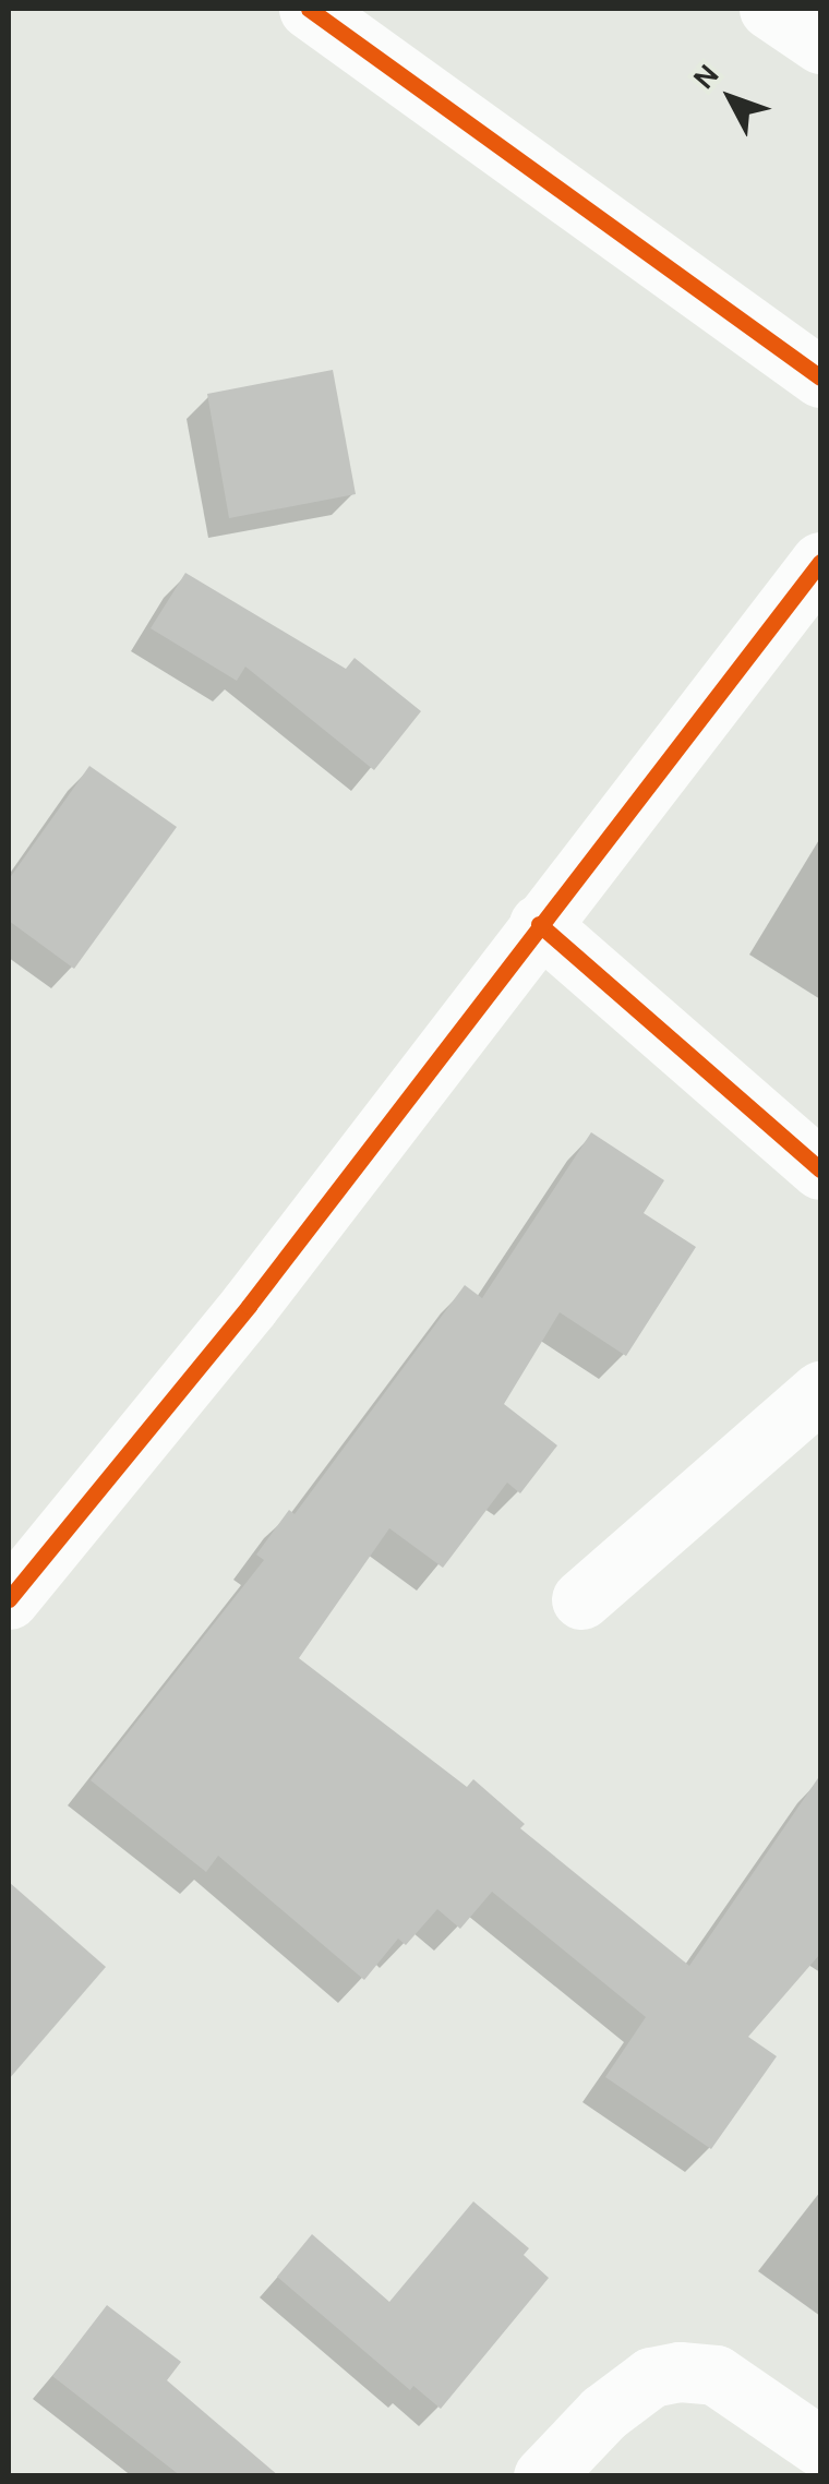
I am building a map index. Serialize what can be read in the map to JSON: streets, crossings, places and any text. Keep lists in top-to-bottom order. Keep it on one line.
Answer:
{"north":"top left"}
